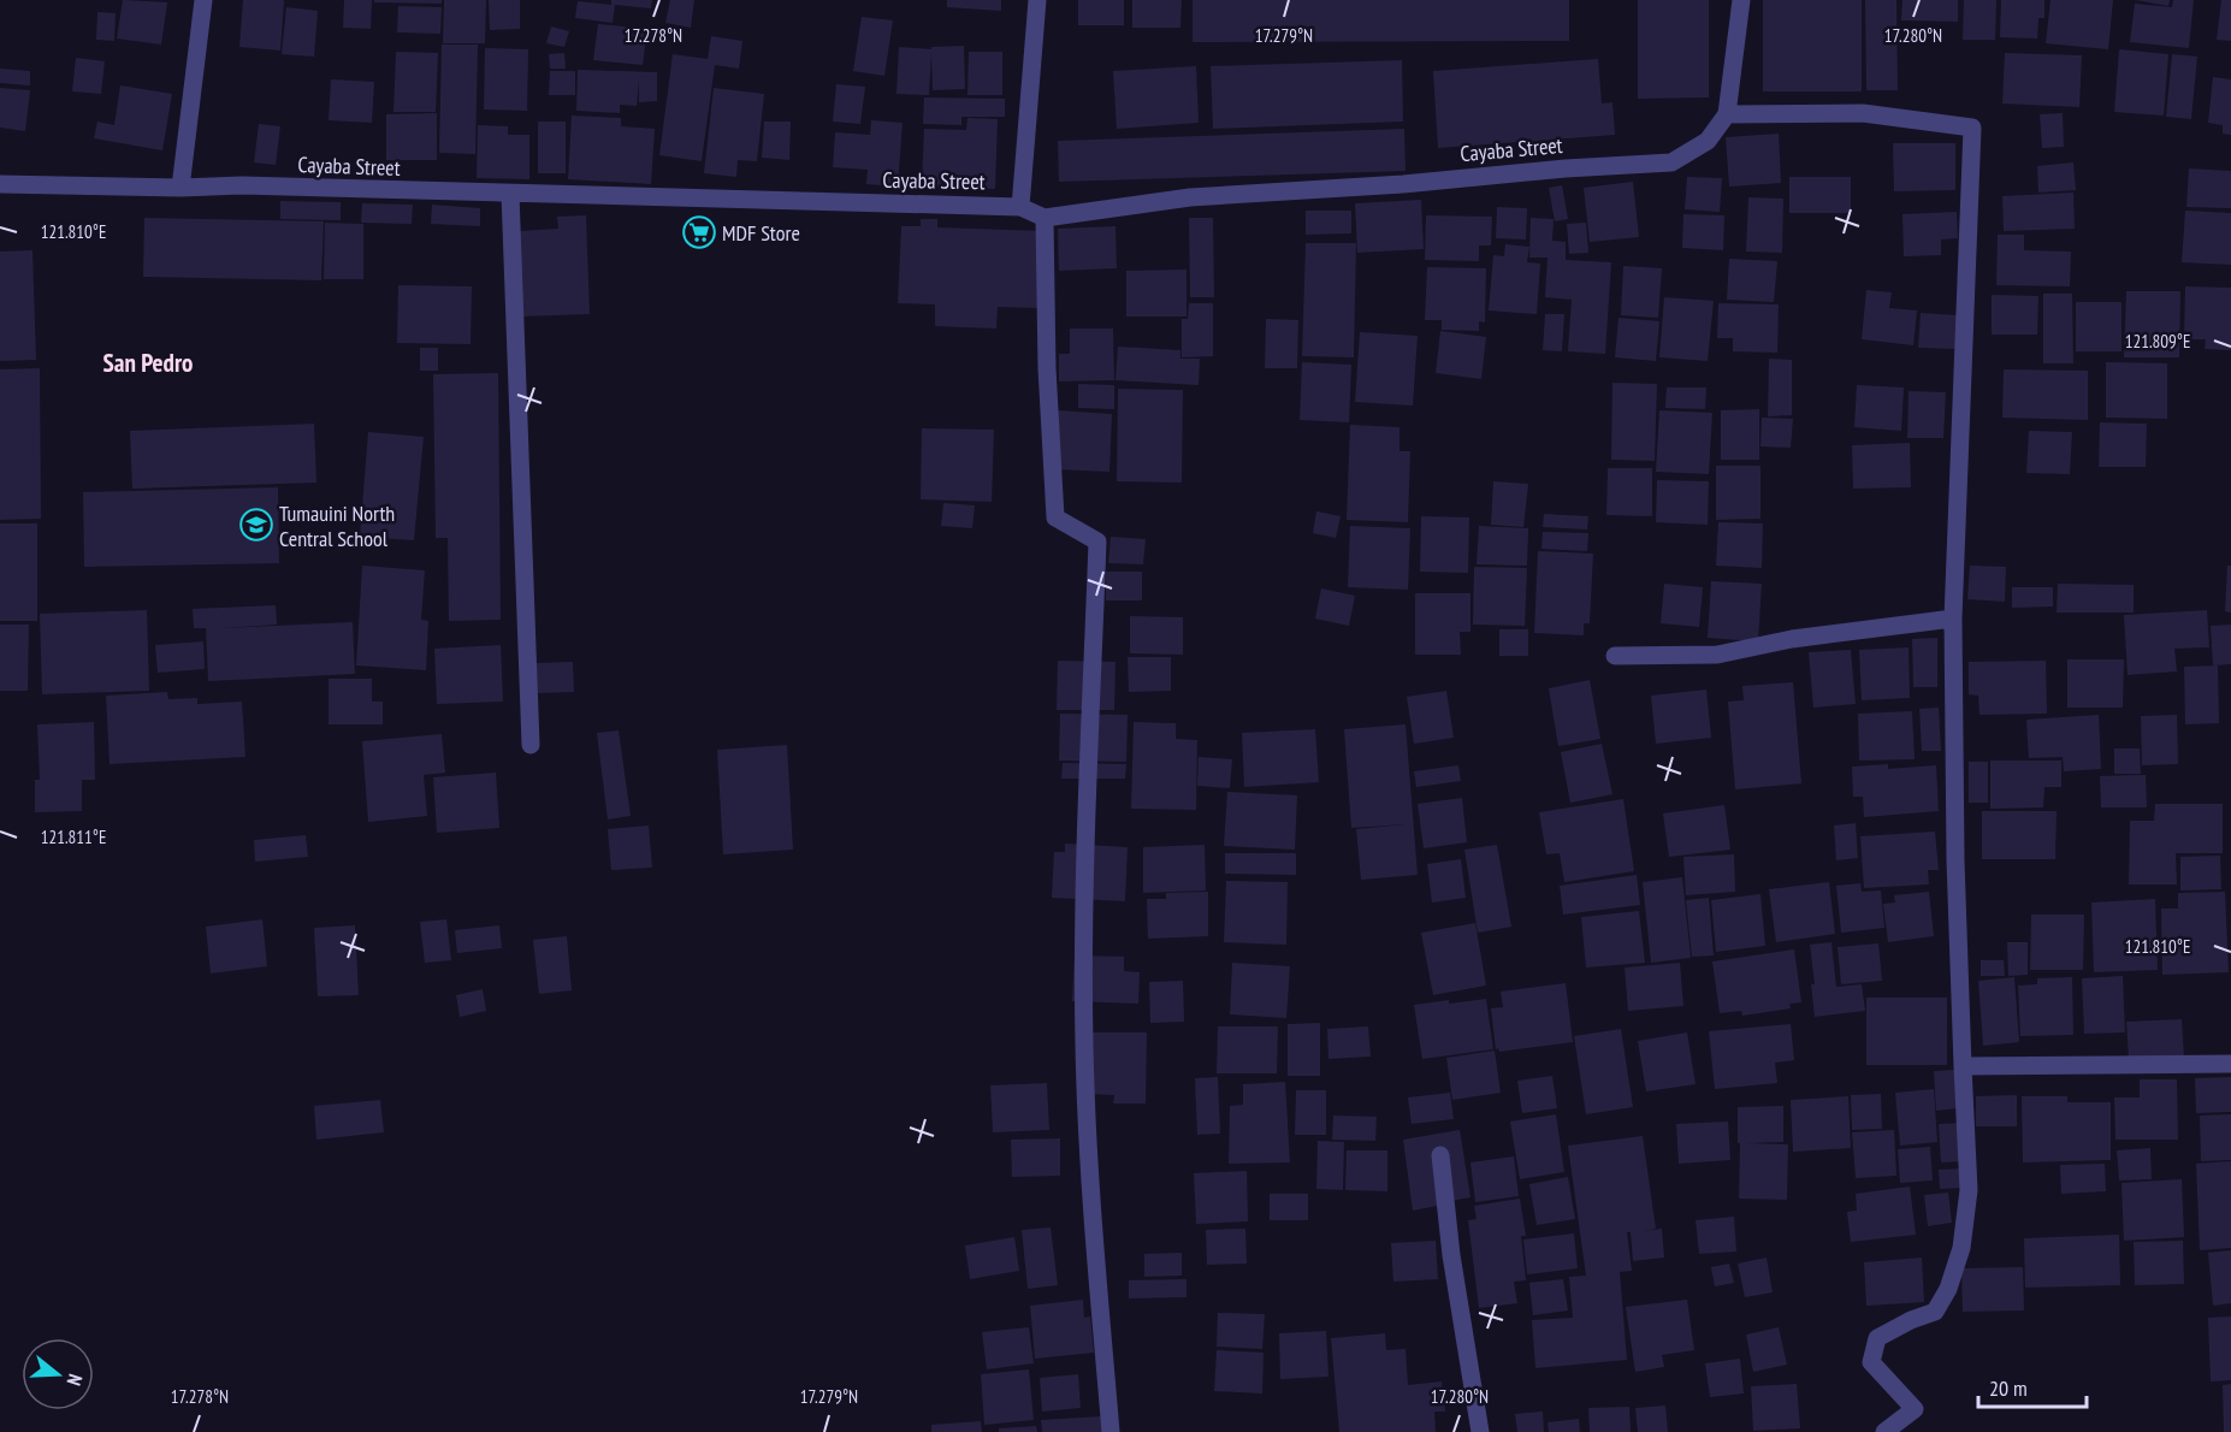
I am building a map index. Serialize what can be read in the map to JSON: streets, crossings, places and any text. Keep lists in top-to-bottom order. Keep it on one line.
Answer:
{"streets":{"street":["Cayaba Street"]},"districts":["San Pedro"],"places":{"supermarket":["MDF Store"],"school or university":["Tumauini North Central School"]},"scale_bar":"20 m","north":"right","coordinates":["17.278°N","17.279°N","17.280°N","121.810°E","121.809°E","121.811°E"]}
